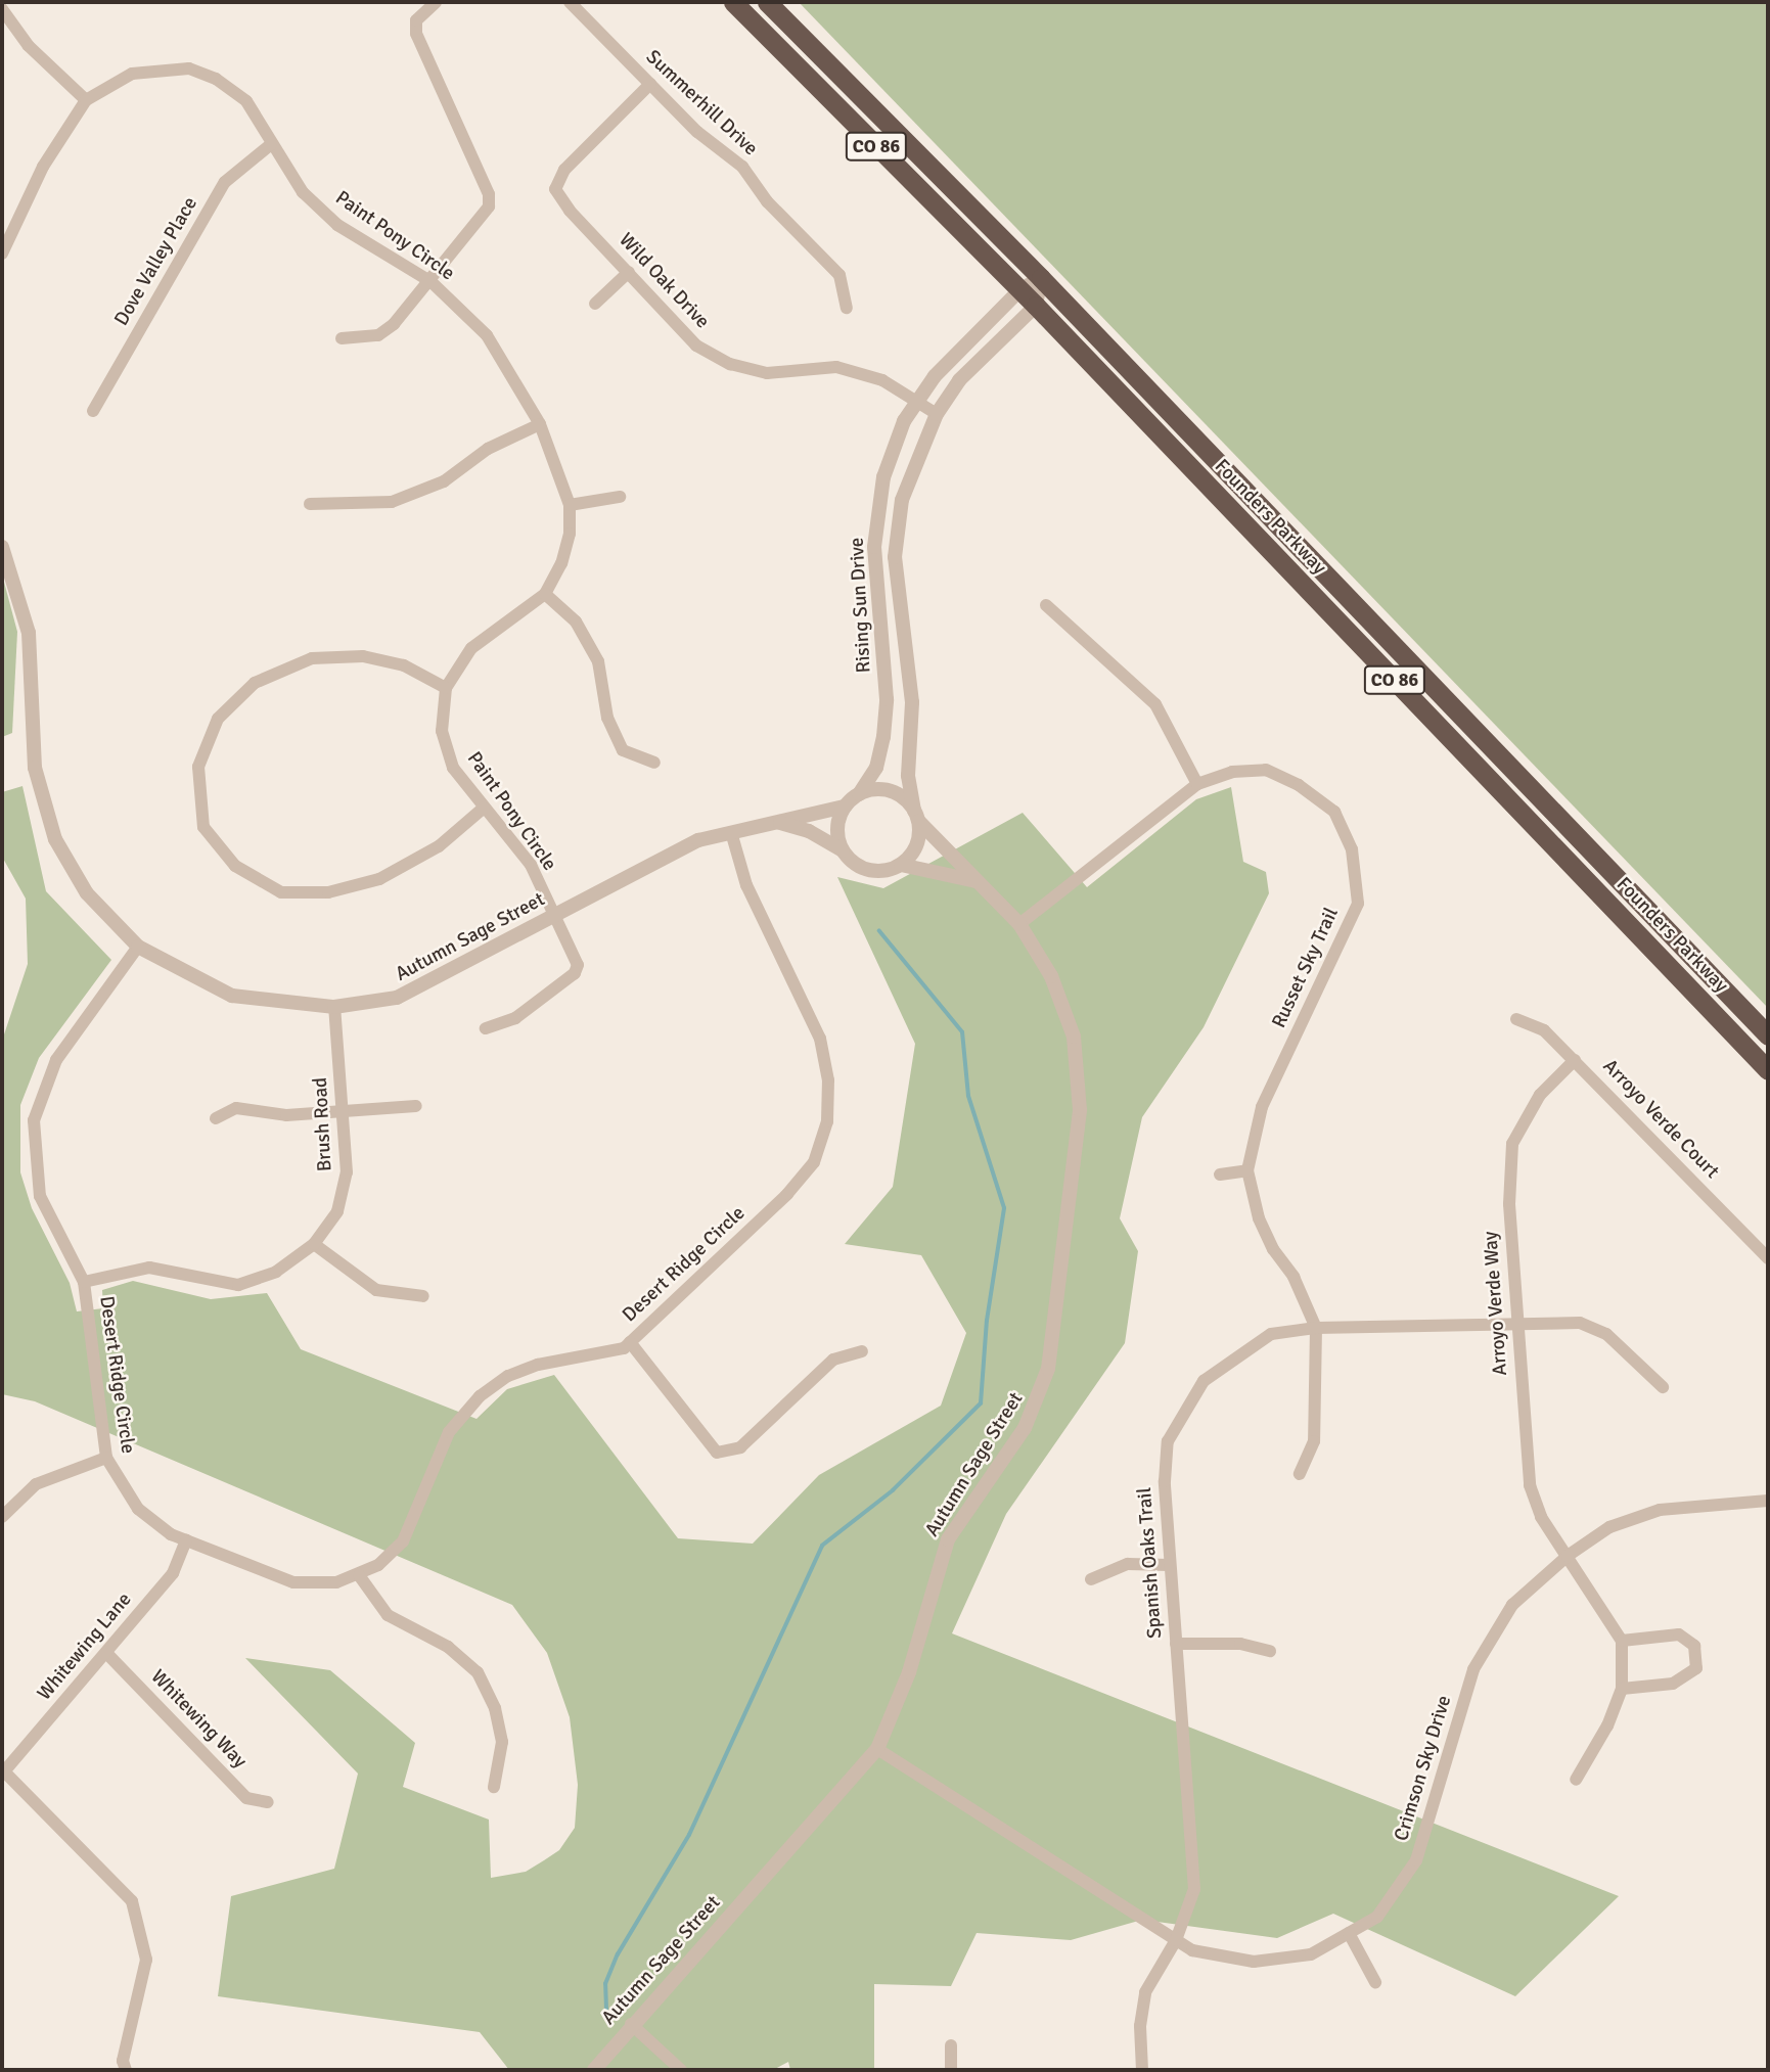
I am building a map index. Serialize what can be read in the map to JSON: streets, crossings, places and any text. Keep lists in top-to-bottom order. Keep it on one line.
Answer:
{"streets":{"highway":["CO 86","Founders Parkway"],"street":["Summerhill Drive","Paint Pony Circle","Dove Valley Place","Wild Oak Drive","Rising Sun Drive","Autumn Sage Street","Russet Sky Trail","Arroyo Verde Court","Brush Road","Desert Ridge Circle","Arroyo Verde Way","Spanish Oaks Trail","Whitewing Lane","Whitewing Way","Crimson Sky Drive"]},"crossings":[["Summerhill Drive","Wild Oak Drive"],["Paint Pony Circle","Dove Valley Place"],["Paint Pony Circle","Autumn Sage Street"],["Wild Oak Drive","Rising Sun Drive"],["Founders Parkway","Rising Sun Drive"],["Rising Sun Drive","Autumn Sage Street"],["Autumn Sage Street","Russet Sky Trail"],["Autumn Sage Street","Brush Road"],["Autumn Sage Street","Desert Ridge Circle"],["Autumn Sage Street","Crimson Sky Drive"],["Russet Sky Trail","Spanish Oaks Trail"],["Arroyo Verde Court","Arroyo Verde Way"],["Brush Road","Desert Ridge Circle"],["Desert Ridge Circle","Whitewing Lane"],["Arroyo Verde Way","Spanish Oaks Trail"],["Arroyo Verde Way","Crimson Sky Drive"],["Spanish Oaks Trail","Crimson Sky Drive"],["Whitewing Lane","Whitewing Way"]]}
